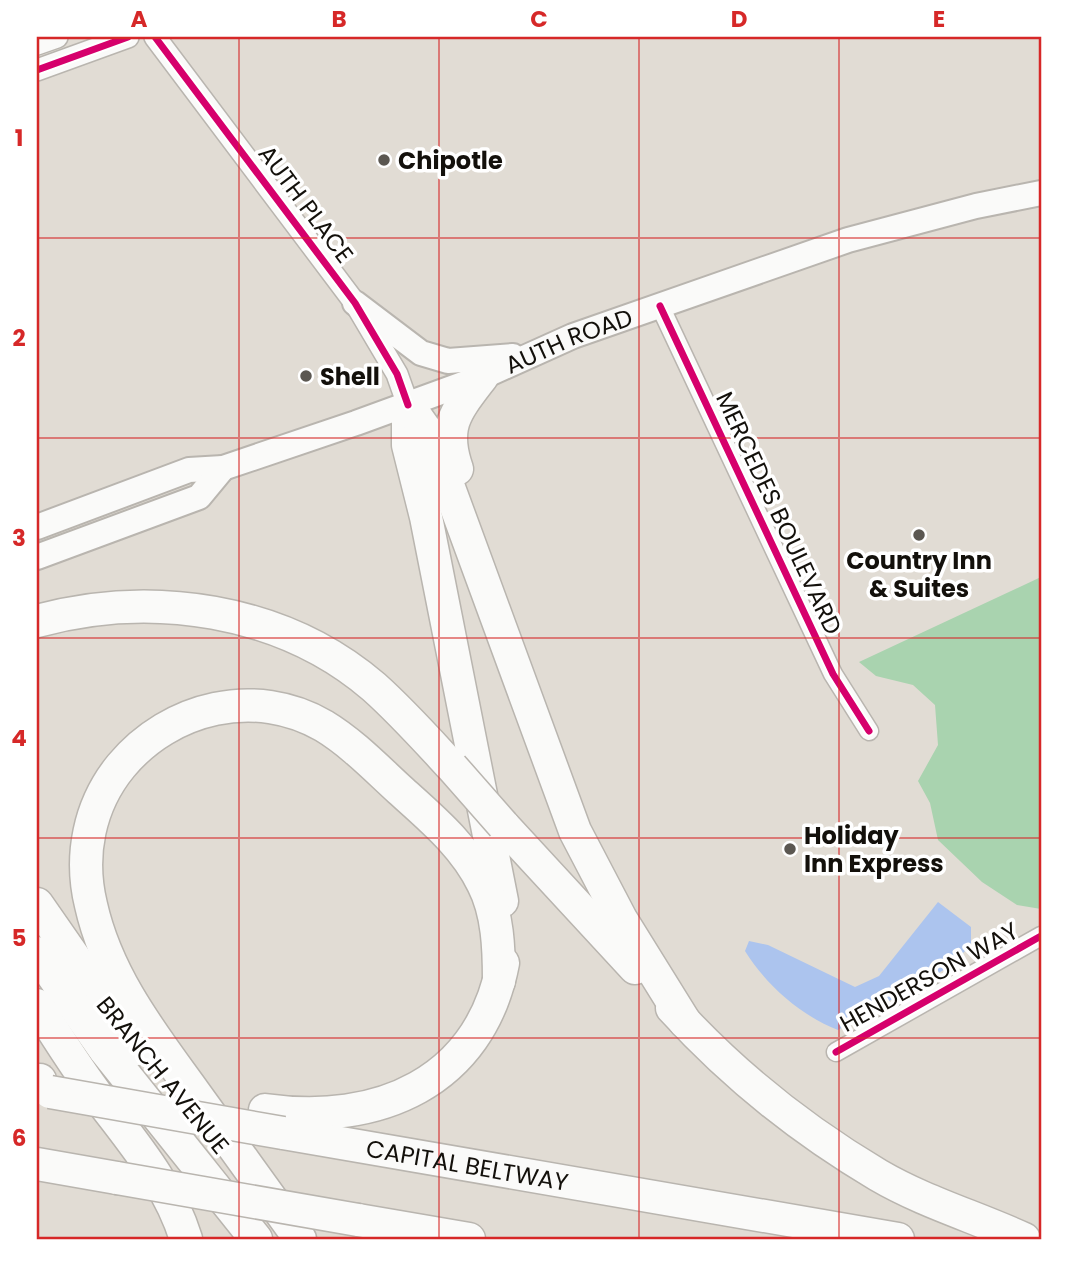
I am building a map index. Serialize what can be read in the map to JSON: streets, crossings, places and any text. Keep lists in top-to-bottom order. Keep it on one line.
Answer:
{"streets":{"highway":["BRANCH AVENUE","CAPITAL BELTWAY"],"main road":["AUTH ROAD"],"street":["AUTH PLACE","MERCEDES BOULEVARD","HENDERSON WAY"]},"crossings":[["AUTH PLACE","AUTH ROAD"],["AUTH ROAD","MERCEDES BOULEVARD"]],"places":["Chipotle","Shell","Country Inn & Suites","Holiday Inn Express"],"grid":{"columns":["A","B","C","D","E"],"rows":["1","2","3","4","5","6"]}}
